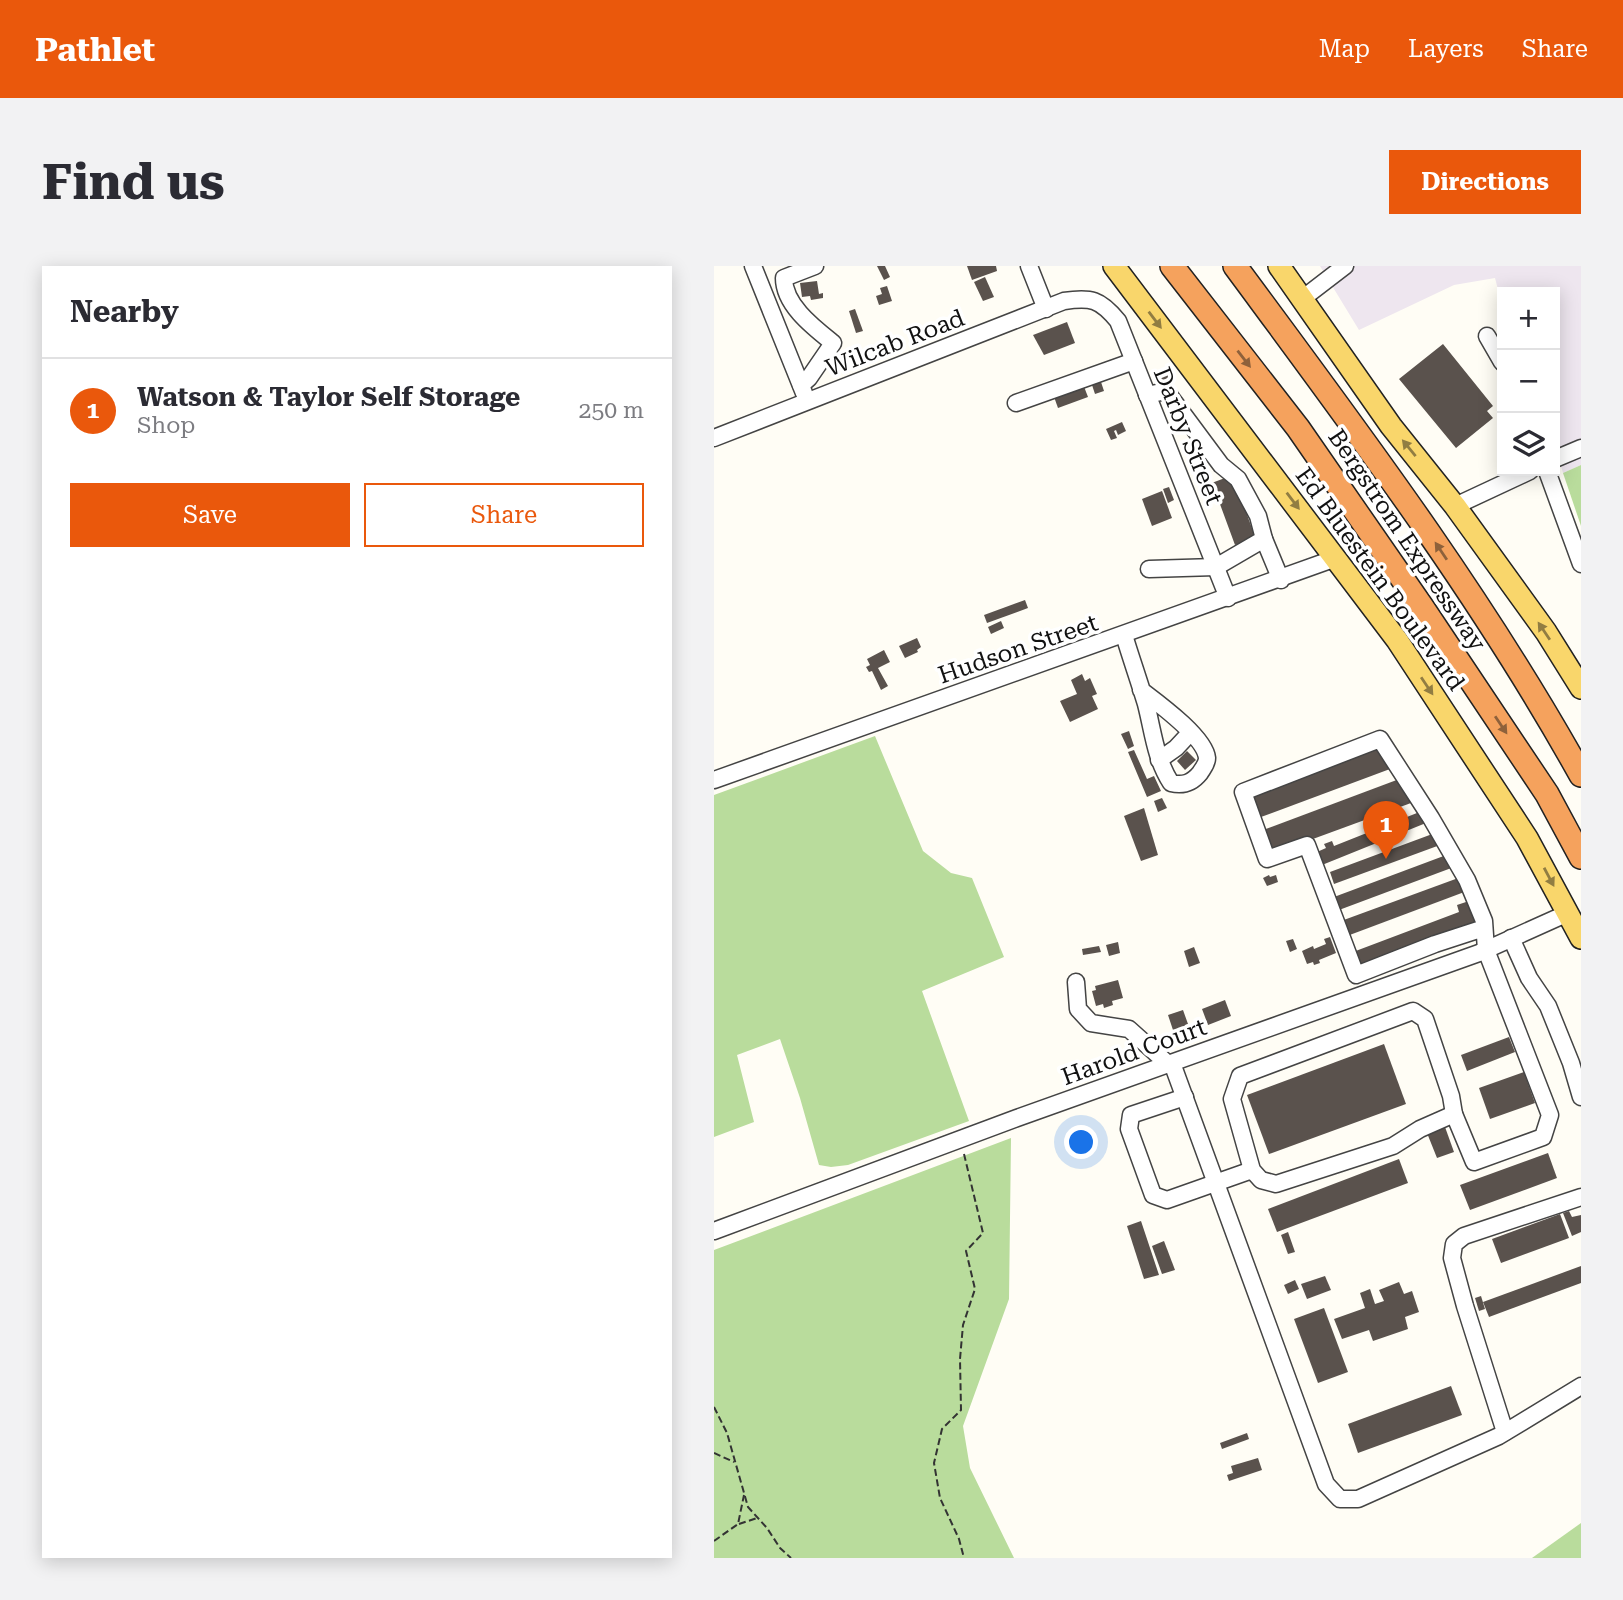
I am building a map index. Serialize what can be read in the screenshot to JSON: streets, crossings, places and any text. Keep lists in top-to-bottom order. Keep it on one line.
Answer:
{"streets":{"highway":["Bergstrom Expressway"],"main road":["Ed Bluestein Boulevard"],"street":["Wilcab Road","Darby Street","Hudson Street","Harold Court"]},"crossings":[["Wilcab Road","Darby Street"],["Darby Street","Hudson Street"],["Ed Bluestein Boulevard","Hudson Street"],["Ed Bluestein Boulevard","Harold Court"]],"page":{"header":"Pathlet","nav":["Map","Layers","Share"],"buttons":["Directions",["Save","Share"]],"title":"Find us","heading":"Nearby","map_buttons":["+","−"],"list":[{"mark":"1","name":"Watson & Taylor Self Storage","note":"Shop","value":"250 m"}],"pins":"1"}}
